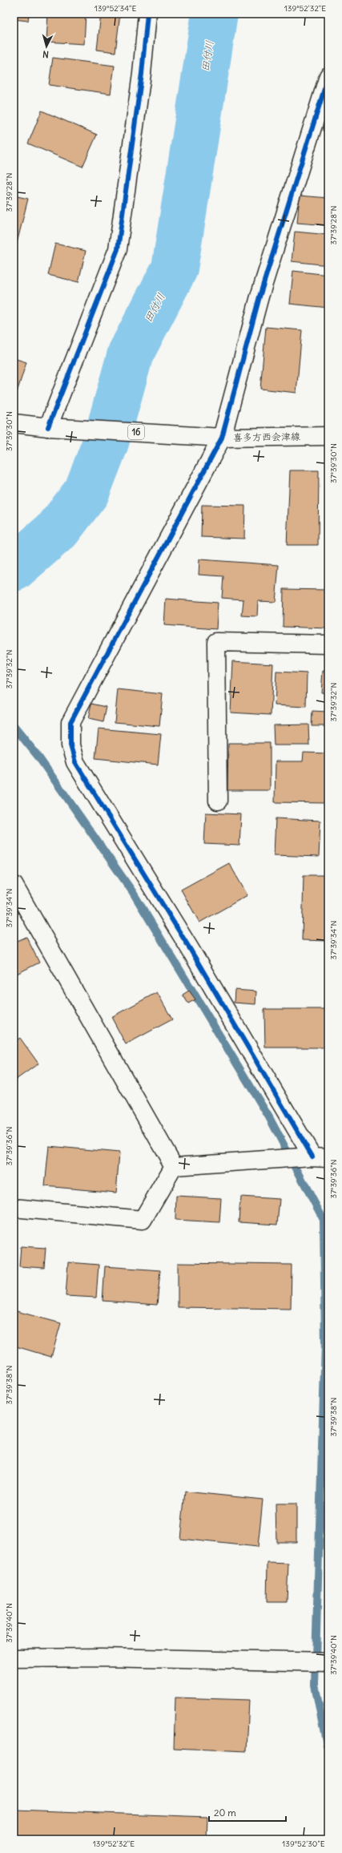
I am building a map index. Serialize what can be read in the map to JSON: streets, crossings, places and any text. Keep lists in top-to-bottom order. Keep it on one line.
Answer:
{"streets":{"street":["16","喜多方西会津線"]},"water":["田付川"],"scale_bar":"20 m","north":"bottom","coordinates":["139°52'34\"E","139°52'32\"E","37°39'28\"N","37°39'30\"N","37°39'32\"N","37°39'34\"N","37°39'36\"N","37°39'38\"N","37°39'40\"N","139°52'30\"E"]}
